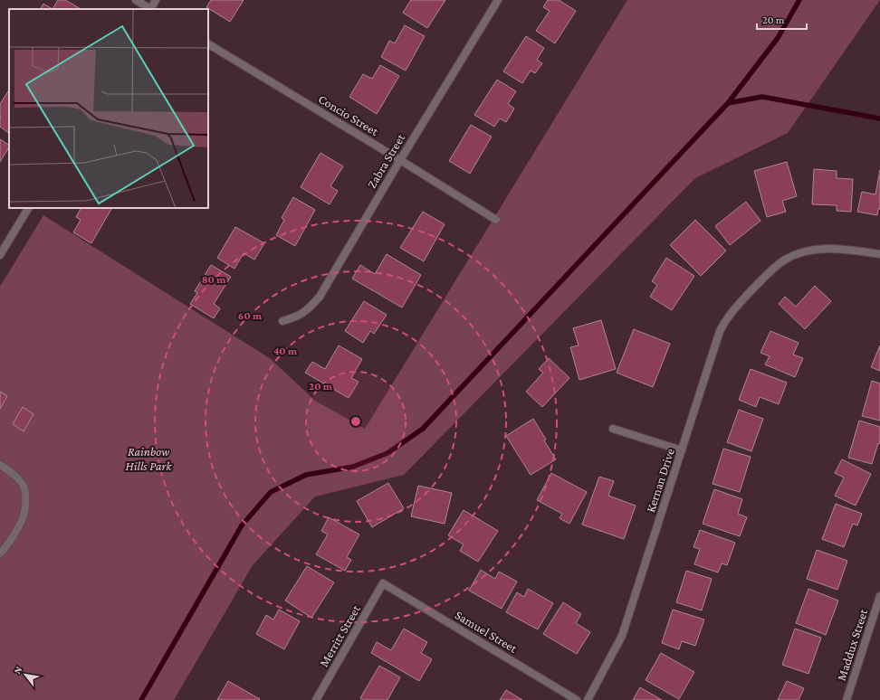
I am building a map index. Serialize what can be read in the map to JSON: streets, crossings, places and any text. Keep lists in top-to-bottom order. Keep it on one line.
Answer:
{"streets":{"street":["Concio Street","Zabra Street","Kernan Drive","Samuel Street","Merritt Street","Maddux Street"]},"crossings":[["Concio Street","Zabra Street"],["Samuel Street","Merritt Street"]],"parks":["Rainbow Hills Park"],"scale_bar":"20 m","north":"top left","rings":["80 m","60 m","40 m","20 m"]}
